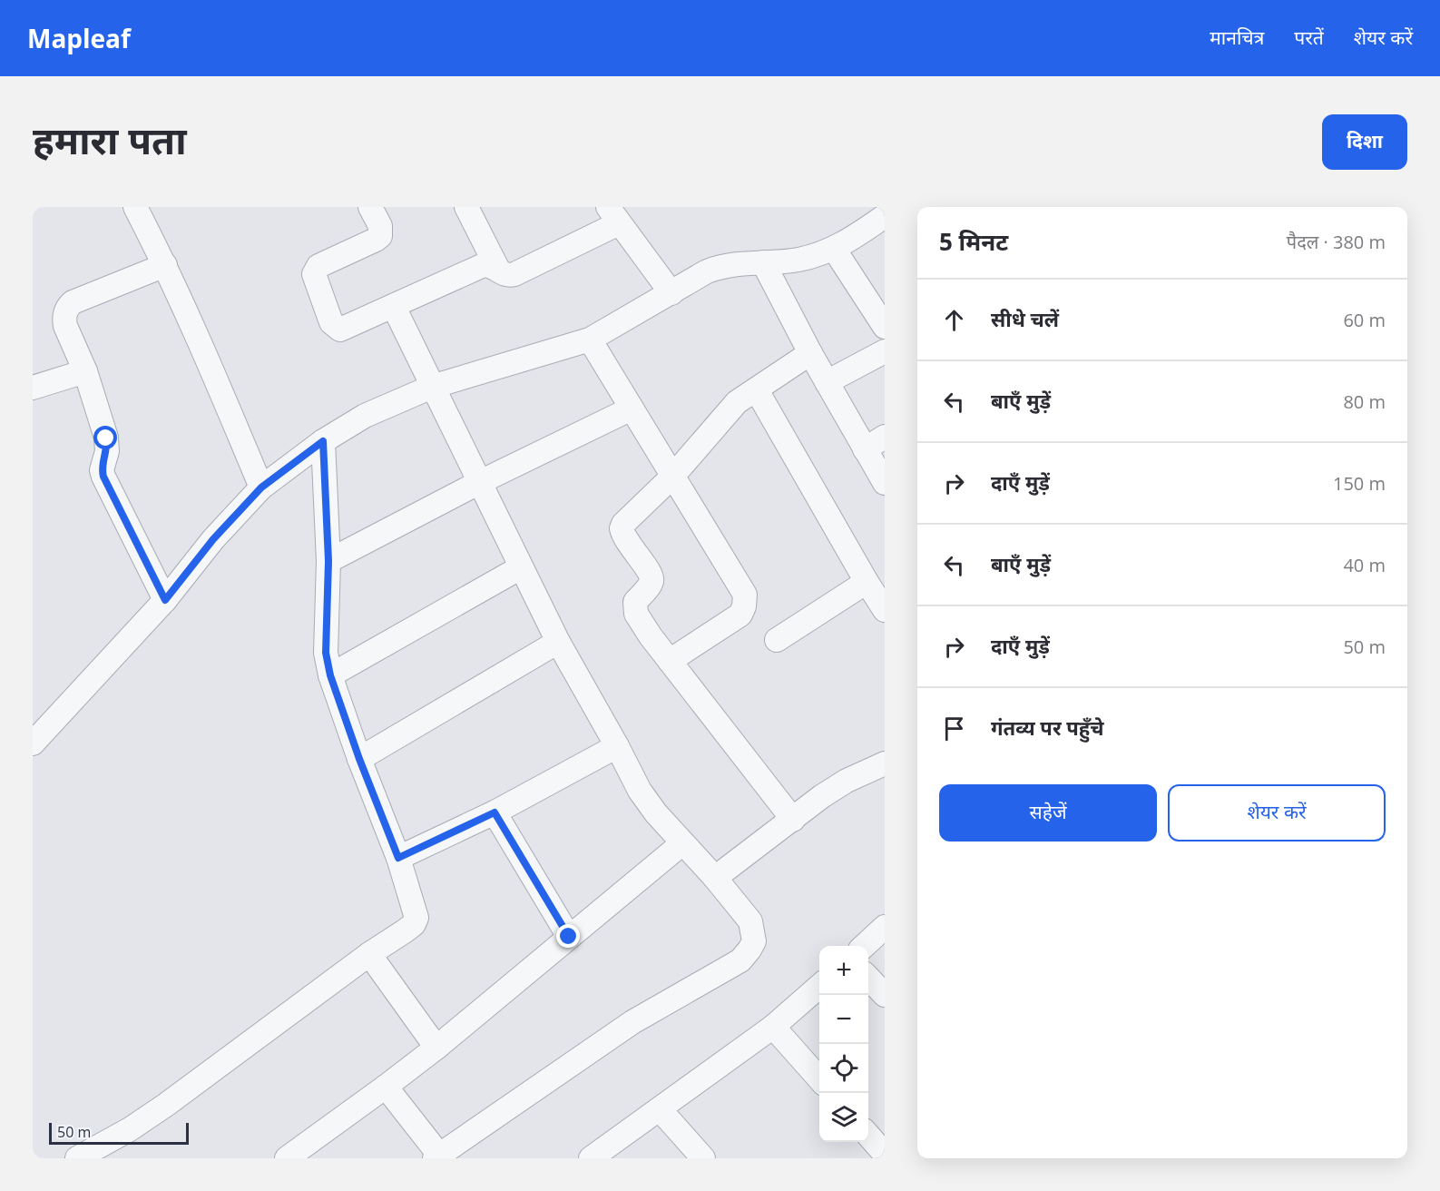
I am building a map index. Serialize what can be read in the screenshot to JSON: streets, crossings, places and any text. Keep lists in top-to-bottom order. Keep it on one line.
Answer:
{"scale_bar":"50 m","page":{"header":"Mapleaf","nav":["मानचित्र","परतें","शेयर करें"],"title":"हमारा पता","buttons":["दिशा",["सहेजें","शेयर करें"]],"heading":["5 मिनट","पैदल · 380 m"],"list":[["सीधे चलें","60 m"],["बाएँ मुड़ें","80 m"],["दाएँ मुड़ें","150 m"],["बाएँ मुड़ें","40 m"],["दाएँ मुड़ें","50 m"],"गंतव्य पर पहुँचे"],"map_buttons":["+","−"],"scale":"50 m"}}
